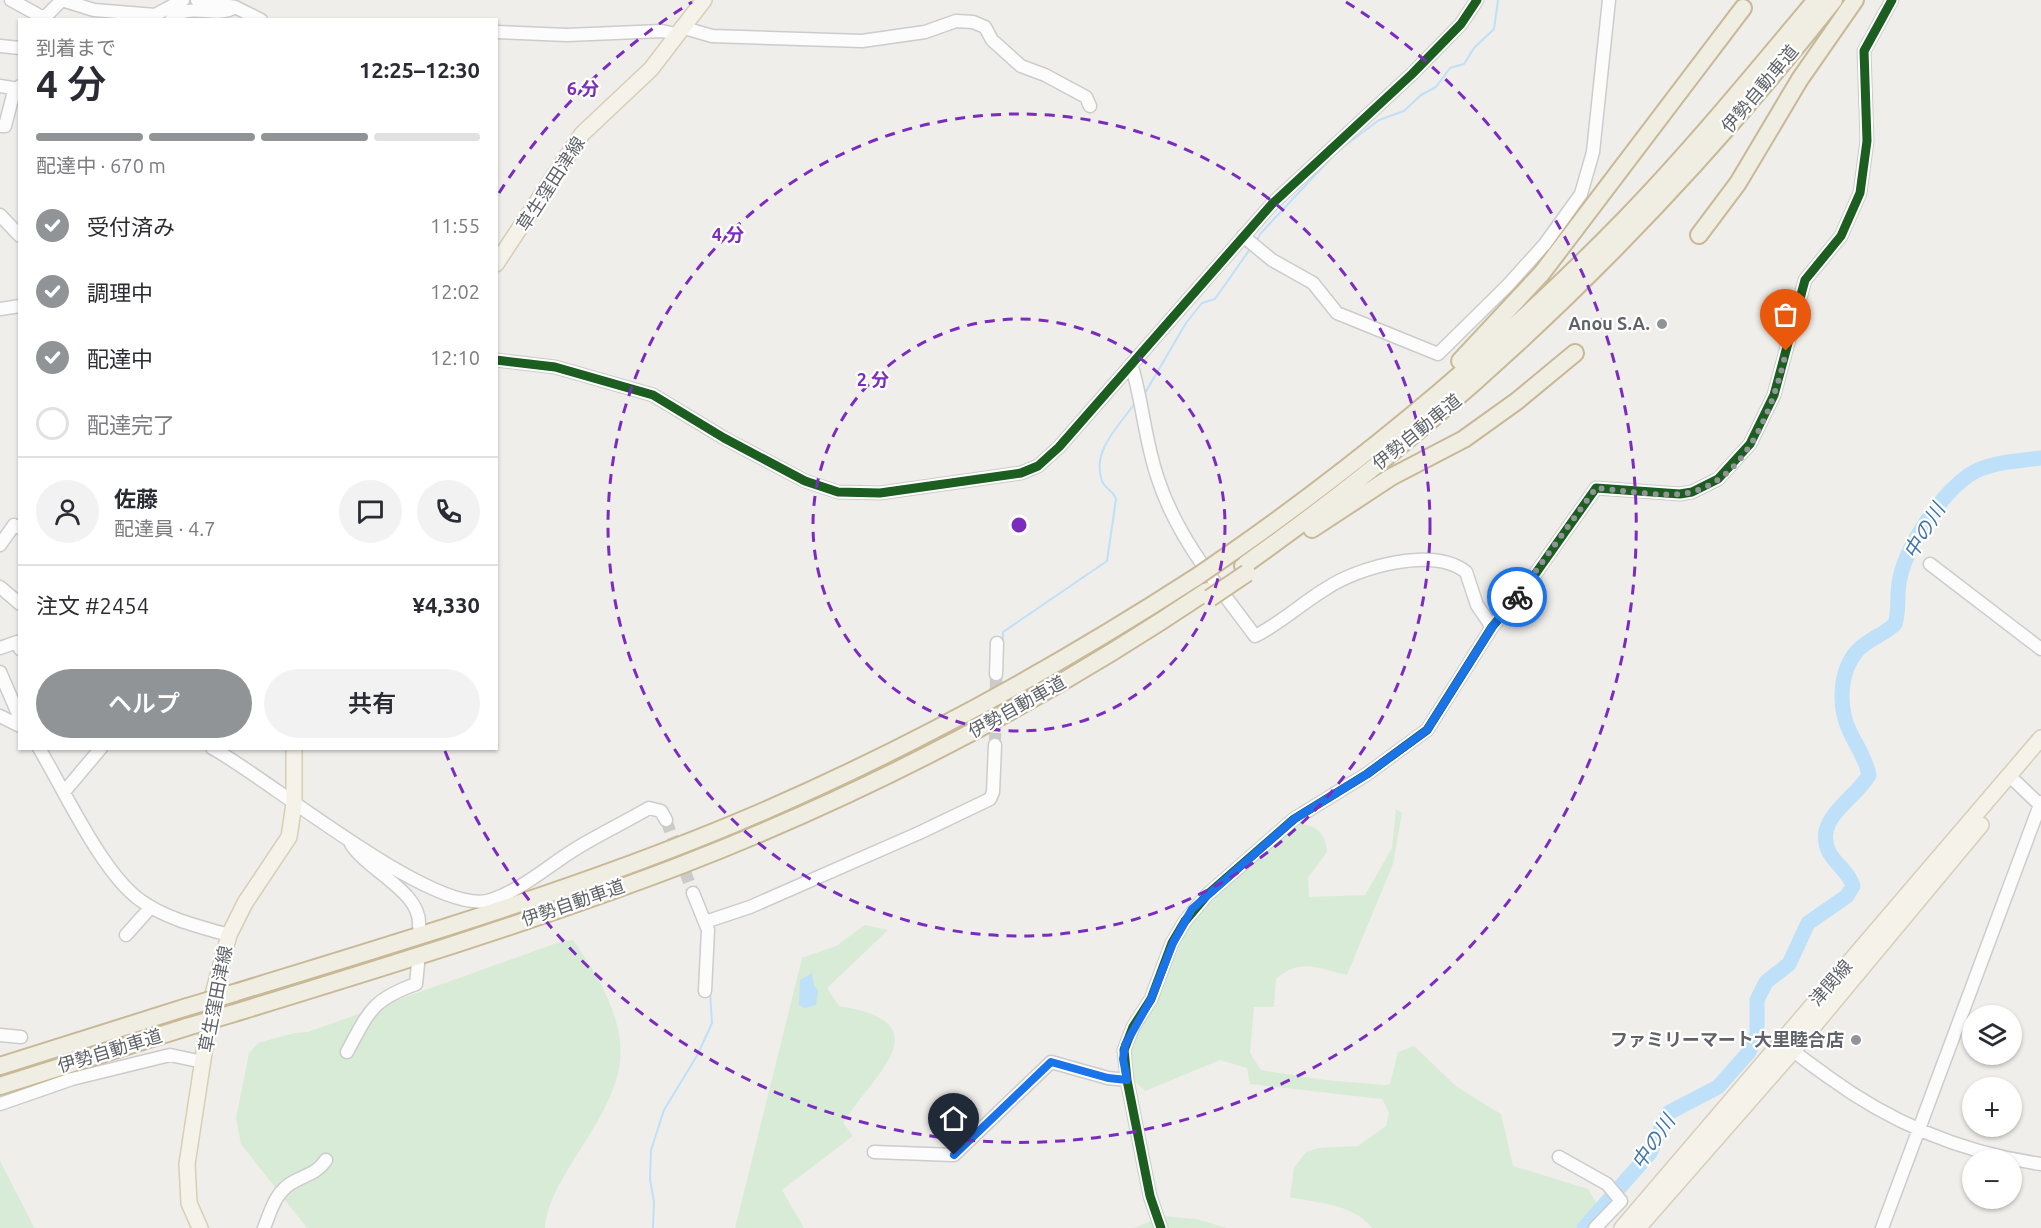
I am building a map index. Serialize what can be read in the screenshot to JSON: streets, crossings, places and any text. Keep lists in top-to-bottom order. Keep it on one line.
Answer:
{"streets":{"highway":["伊勢自動車道"],"main road":["草生窪田津線","津関線"]},"water":["中の川"],"places":["Anou S.A.","ファミリーマート大里睦合店"],"page":{"heading":["4 分","到着まで","12:25–12:30"],"panel":["佐藤","配達員 · 4.7","注文 #2454","¥4,330"],"bar":"配達中 · 670 m","list":[["受付済み","11:55"],["調理中","12:02"],["配達中","12:10"],"配達完了"],"buttons":["ヘルプ","共有"],"map_buttons":["+","−"]},"rings":["6 分","4 分","2 分"]}
